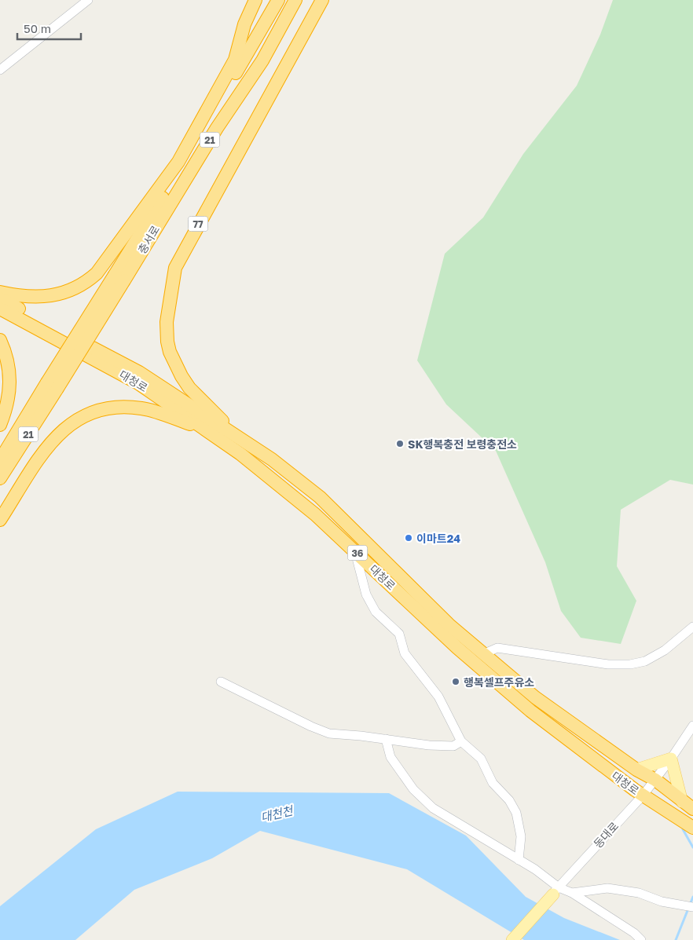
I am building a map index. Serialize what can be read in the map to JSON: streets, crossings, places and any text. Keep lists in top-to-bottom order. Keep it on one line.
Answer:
{"streets":{"highway":["21","77","충서로","대청로","36"],"main road":["동대로"]},"crossings":[["21","충서로"],["77","대청로"],["대청로","동대로"]],"water":["대천천"],"places":["SK행복충전 보령충전소","이마트24","행복셀프주유소"],"scale_bar":"50 m"}
